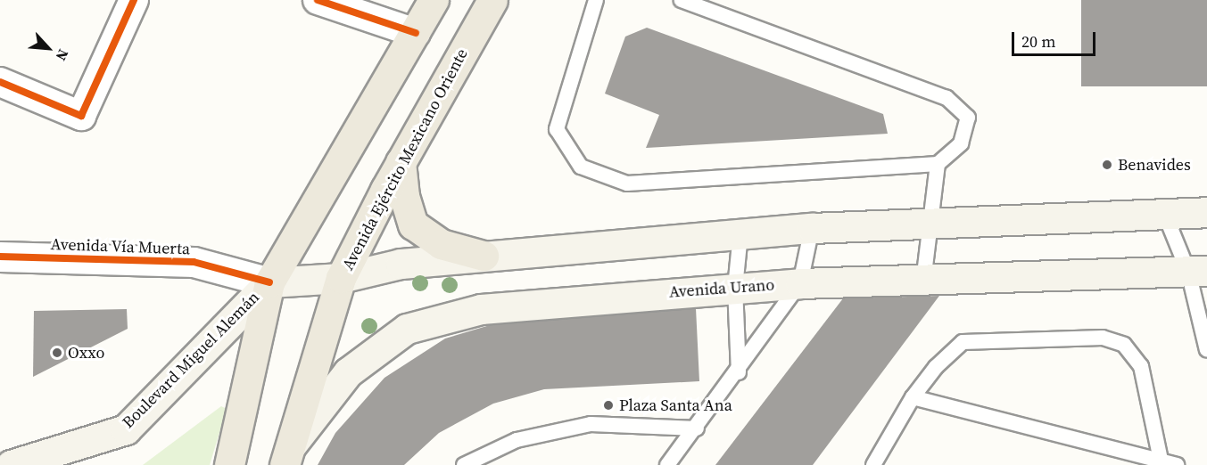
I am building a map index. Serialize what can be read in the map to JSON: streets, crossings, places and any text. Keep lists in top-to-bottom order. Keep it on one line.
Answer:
{"streets":{"main road":["Avenida Ejército Mexicano Oriente","Avenida Urano","Boulevard Miguel Alemán"],"street":["Avenida Vía Muerta"]},"crossings":[["Avenida Ejército Mexicano Oriente","Avenida Urano"],["Avenida Ejército Mexicano Oriente","Boulevard Miguel Alemán"],["Avenida Vía Muerta","Boulevard Miguel Alemán"]],"places":["Benavides","Oxxo","Plaza Santa Ana"],"scale_bar":"20 m","north":"bottom right"}
